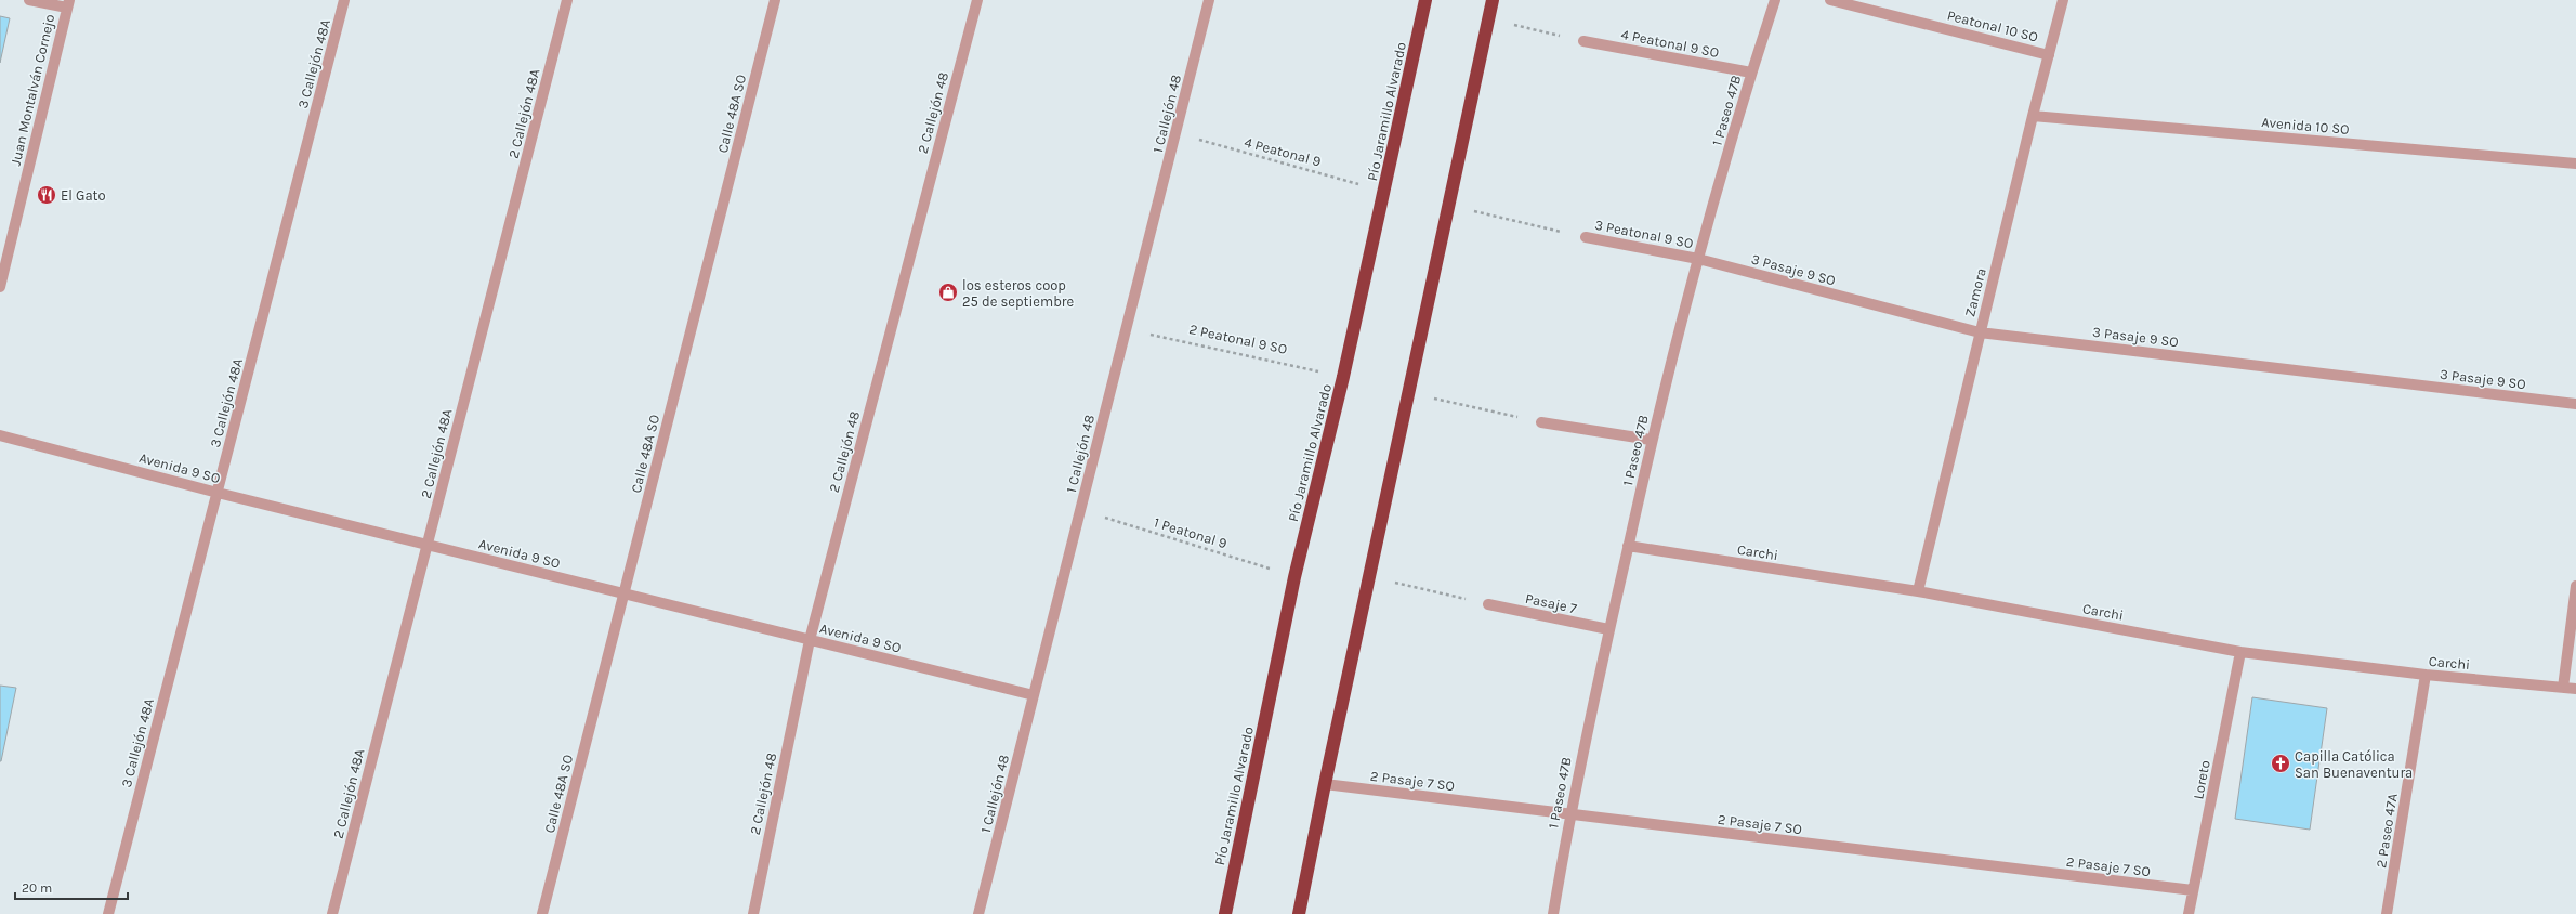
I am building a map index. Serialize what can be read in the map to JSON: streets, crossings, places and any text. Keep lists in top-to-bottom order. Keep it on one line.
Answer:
{"streets":{"highway":["Pío Jaramillo Alvarado"],"street":["Peatonal 10 SO","4 Peatonal 9 SO","3 Callejón 48A","Juan Montalván Cornejo","1 Paseo 47B","2 Callejón 48","2 Callejón 48A","Calle 48A SO","1 Callejón 48","Avenida 10 SO","3 Peatonal 9 SO","3 Pasaje 9 SO","Zamora","Avenida 9 SO","Carchi","Pasaje 7","Loreto","2 Pasaje 7 SO","2 Paseo 47A"],"path":["4 Peatonal 9","2 Peatonal 9 SO","1 Peatonal 9"]},"crossings":[["Peatonal 10 SO","Zamora"],["4 Peatonal 9 SO","1 Paseo 47B"],["3 Callejón 48A","Avenida 9 SO"],["1 Paseo 47B","3 Peatonal 9 SO"],["1 Paseo 47B","3 Pasaje 9 SO"],["1 Paseo 47B","Carchi"],["1 Paseo 47B","Pasaje 7"],["1 Paseo 47B","2 Pasaje 7 SO"],["Pío Jaramillo Alvarado","4 Peatonal 9"],["Pío Jaramillo Alvarado","2 Peatonal 9 SO"],["Pío Jaramillo Alvarado","1 Peatonal 9"],["2 Callejón 48","Avenida 9 SO"],["2 Callejón 48A","Avenida 9 SO"],["Calle 48A SO","Avenida 9 SO"],["1 Callejón 48","4 Peatonal 9"],["1 Callejón 48","2 Peatonal 9 SO"],["1 Callejón 48","Avenida 9 SO"],["1 Callejón 48","1 Peatonal 9"],["Avenida 10 SO","Zamora"],["3 Peatonal 9 SO","3 Pasaje 9 SO"],["3 Pasaje 9 SO","Zamora"],["Zamora","Carchi"],["Carchi","Loreto"],["Carchi","2 Paseo 47A"],["Loreto","2 Pasaje 7 SO"]],"places":{"restaurant":["El Gato"],"shop":["los esteros coop 25 de septiembre"],"church":["Capilla Católica San Buenaventura"]},"scale_bar":"20 m"}
